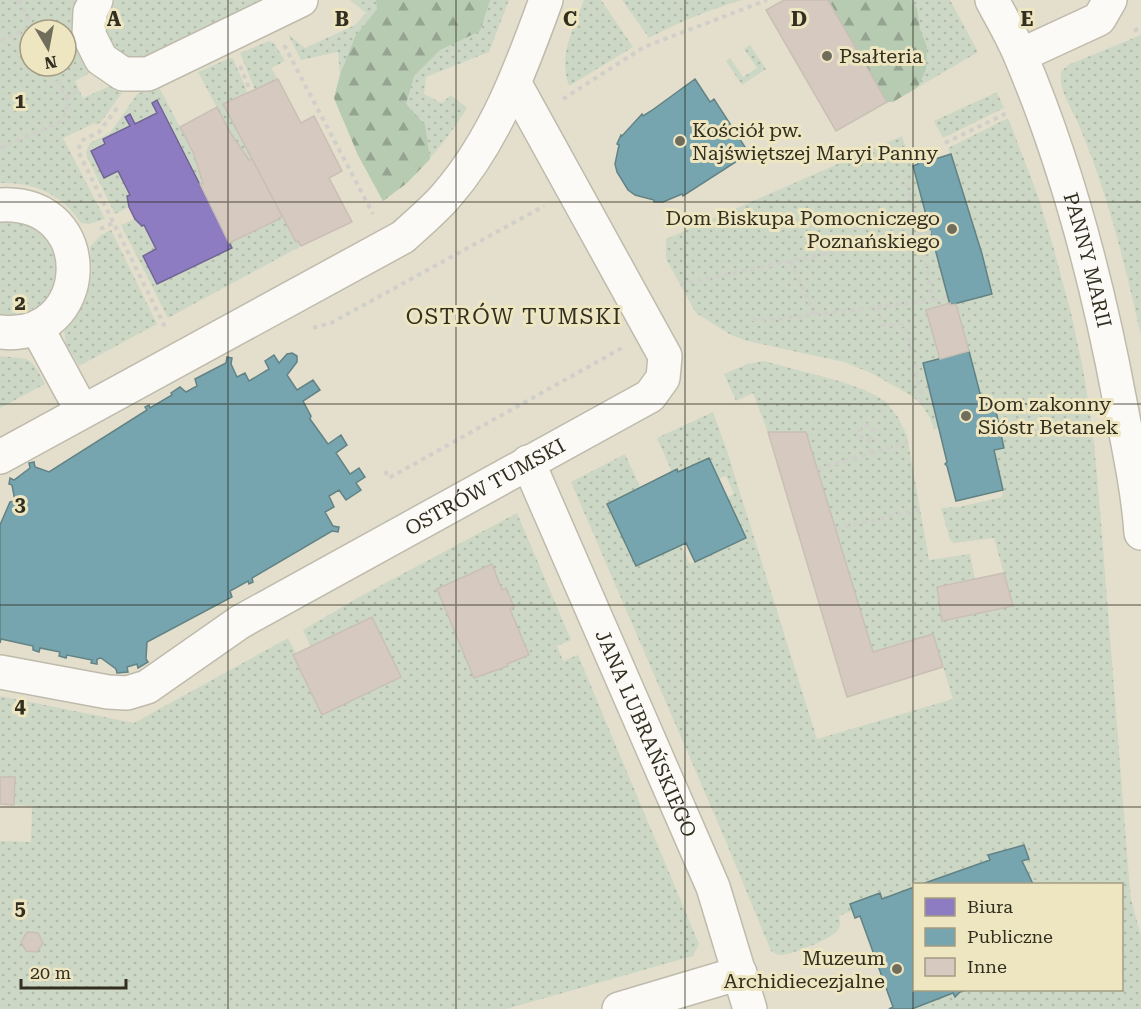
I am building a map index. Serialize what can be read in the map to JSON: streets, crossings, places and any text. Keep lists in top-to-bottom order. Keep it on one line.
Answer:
{"streets":{"street":["PANNY MARII","OSTRÓW TUMSKI","JANA LUBRAŃSKIEGO"]},"crossings":[["OSTRÓW TUMSKI","JANA LUBRAŃSKIEGO"]],"districts":["OSTRÓW TUMSKI"],"places":["Psałteria","Kościół pw. Najświętszej Maryi Panny","Dom Biskupa Pomocniczego Poznańskiego","Dom zakonny Sióstr Betanek","Muzeum Archidiecezjalne"],"legend":["Biura","Publiczne","Inne"],"scale_bar":"20 m","north":"bottom","grid":{"columns":["A","B","C","D","E"],"rows":["1","2","3","4","5"]}}
